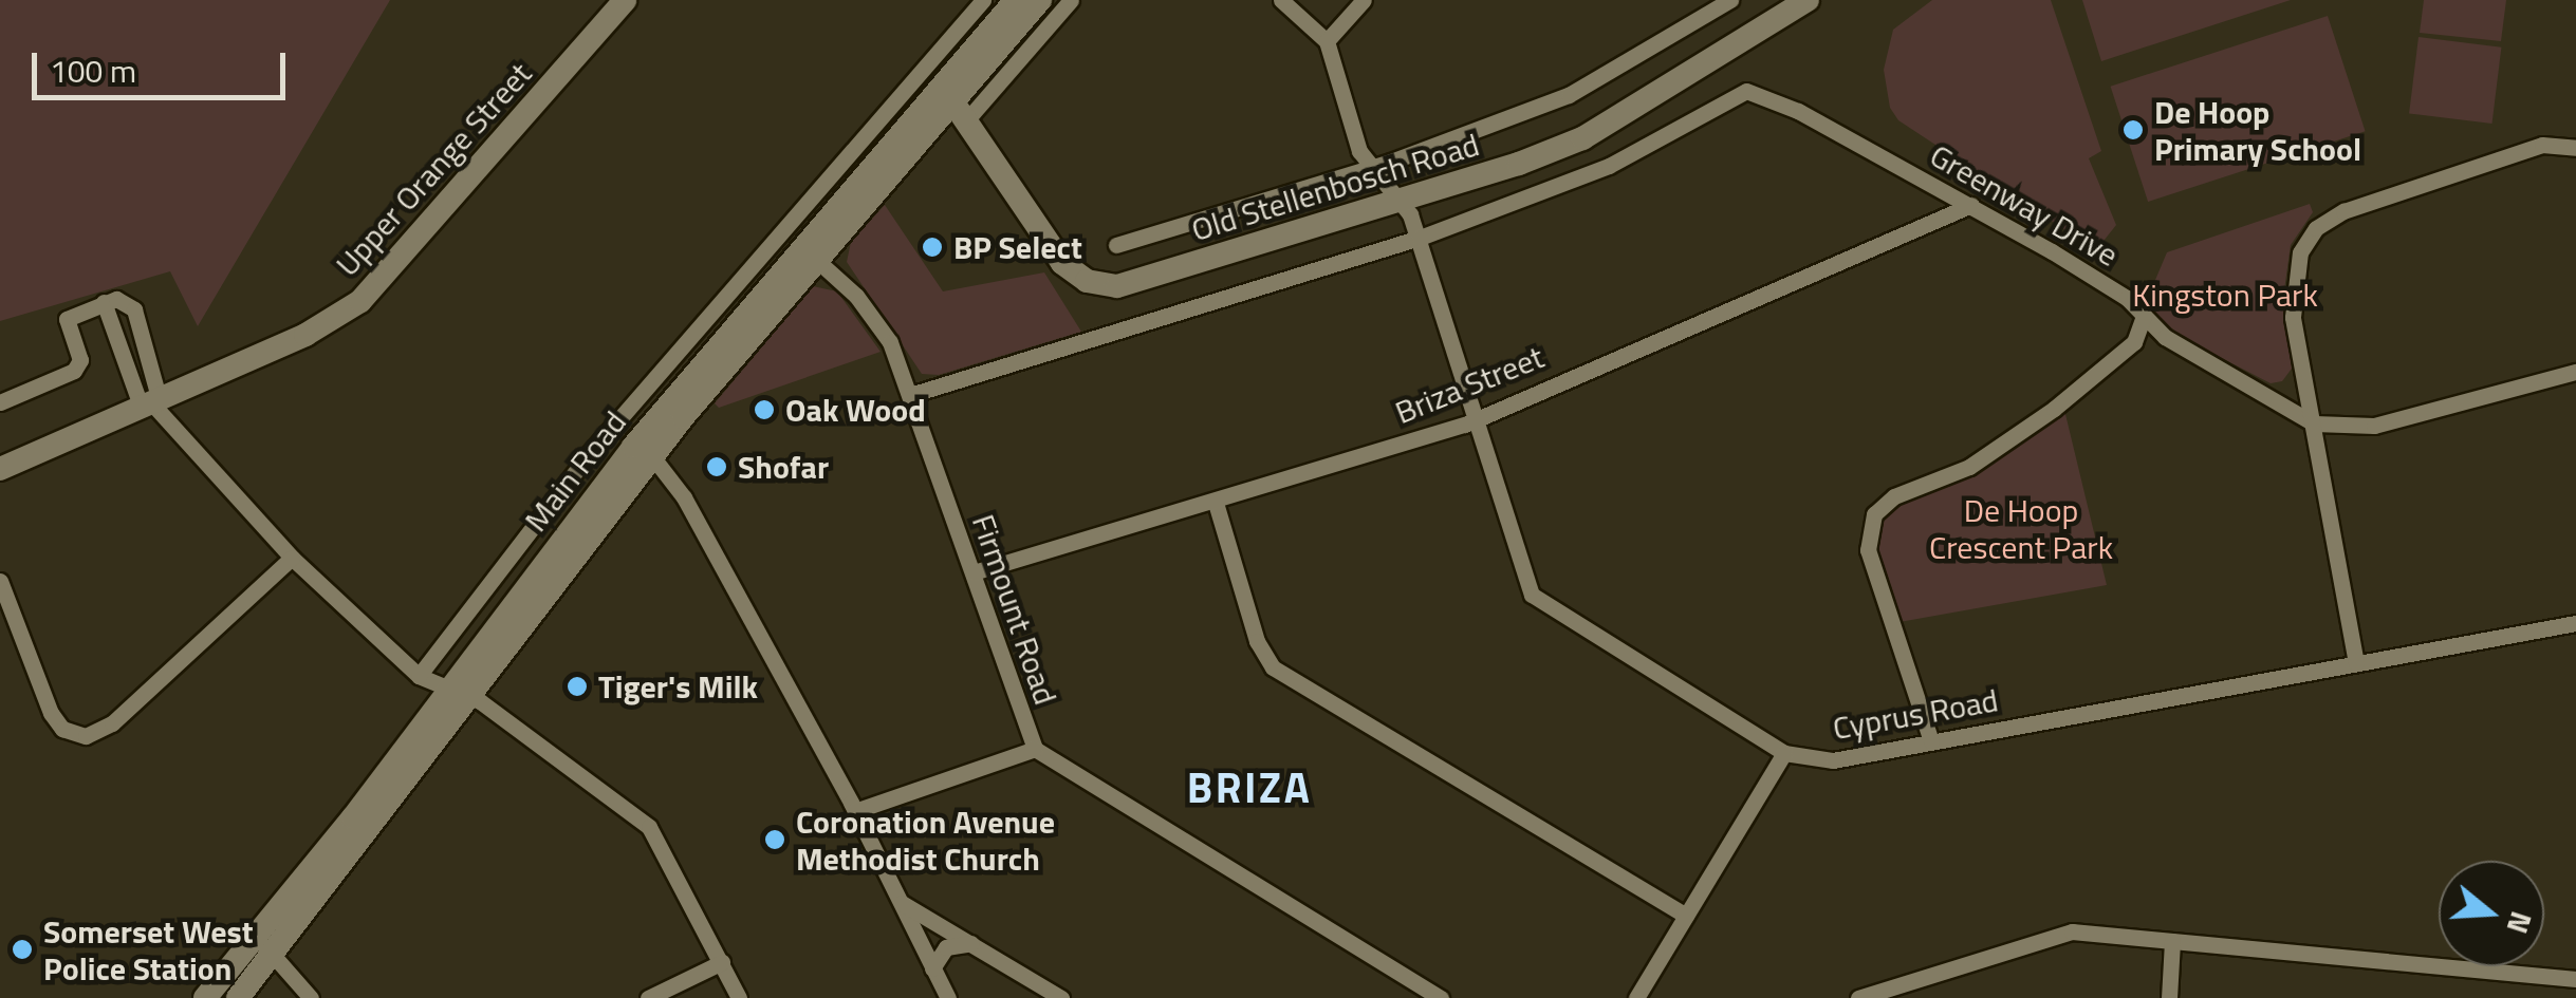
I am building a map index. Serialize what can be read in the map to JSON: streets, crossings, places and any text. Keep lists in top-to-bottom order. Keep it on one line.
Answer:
{"streets":{"main road":["Upper Orange Street","Old Stellenbosch Road","Main Road"],"street":["Greenway Drive","Briza Street","Firmount Road","Cyprus Road"]},"crossings":[["Old Stellenbosch Road","Main Road"],["Old Stellenbosch Road","Cyprus Road"],["Greenway Drive","Briza Street"],["Greenway Drive","Cyprus Road"],["Briza Street","Firmount Road"],["Briza Street","Cyprus Road"],["Main Road","Firmount Road"]],"districts":["BRIZA"],"parks":["Kingston Park","De Hoop Crescent Park"],"places":["De Hoop Primary School","BP Select","Oak Wood","Shofar","Tiger's Milk","Coronation Avenue Methodist Church","Somerset West Police Station"],"scale_bar":"100 m","north":"right"}
